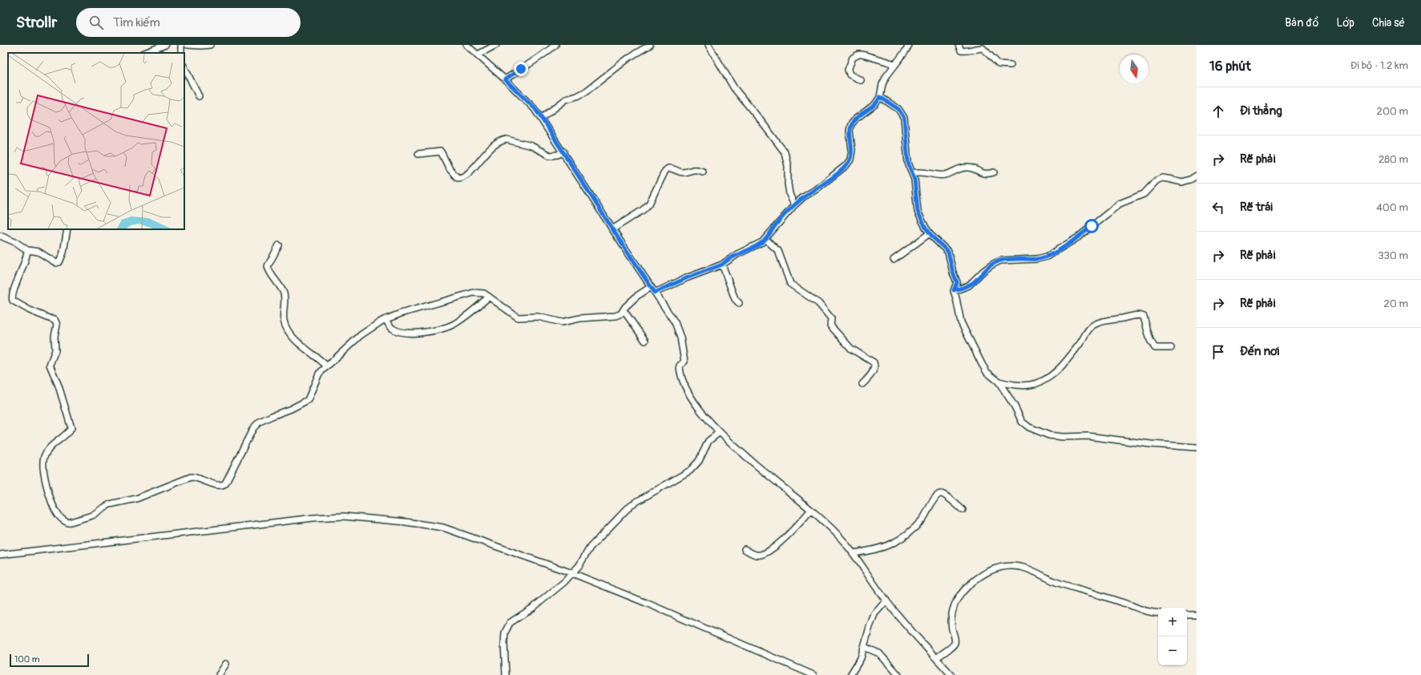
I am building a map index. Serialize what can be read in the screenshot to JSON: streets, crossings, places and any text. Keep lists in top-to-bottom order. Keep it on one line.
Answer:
{"scale_bar":"100 m","north":"bottom","page":{"header":"Strollr","search":"Tìm kiếm","nav":["Bản đồ","Lớp","Chia sẻ"],"heading":["16 phút","Đi bộ · 1.2 km"],"list":[["Đi thẳng","200 m"],["Rẽ phải","280 m"],["Rẽ trái","400 m"],["Rẽ phải","330 m"],["Rẽ phải","20 m"],"Đến nơi"],"map_buttons":["+","−"],"scale":"100 m"}}
